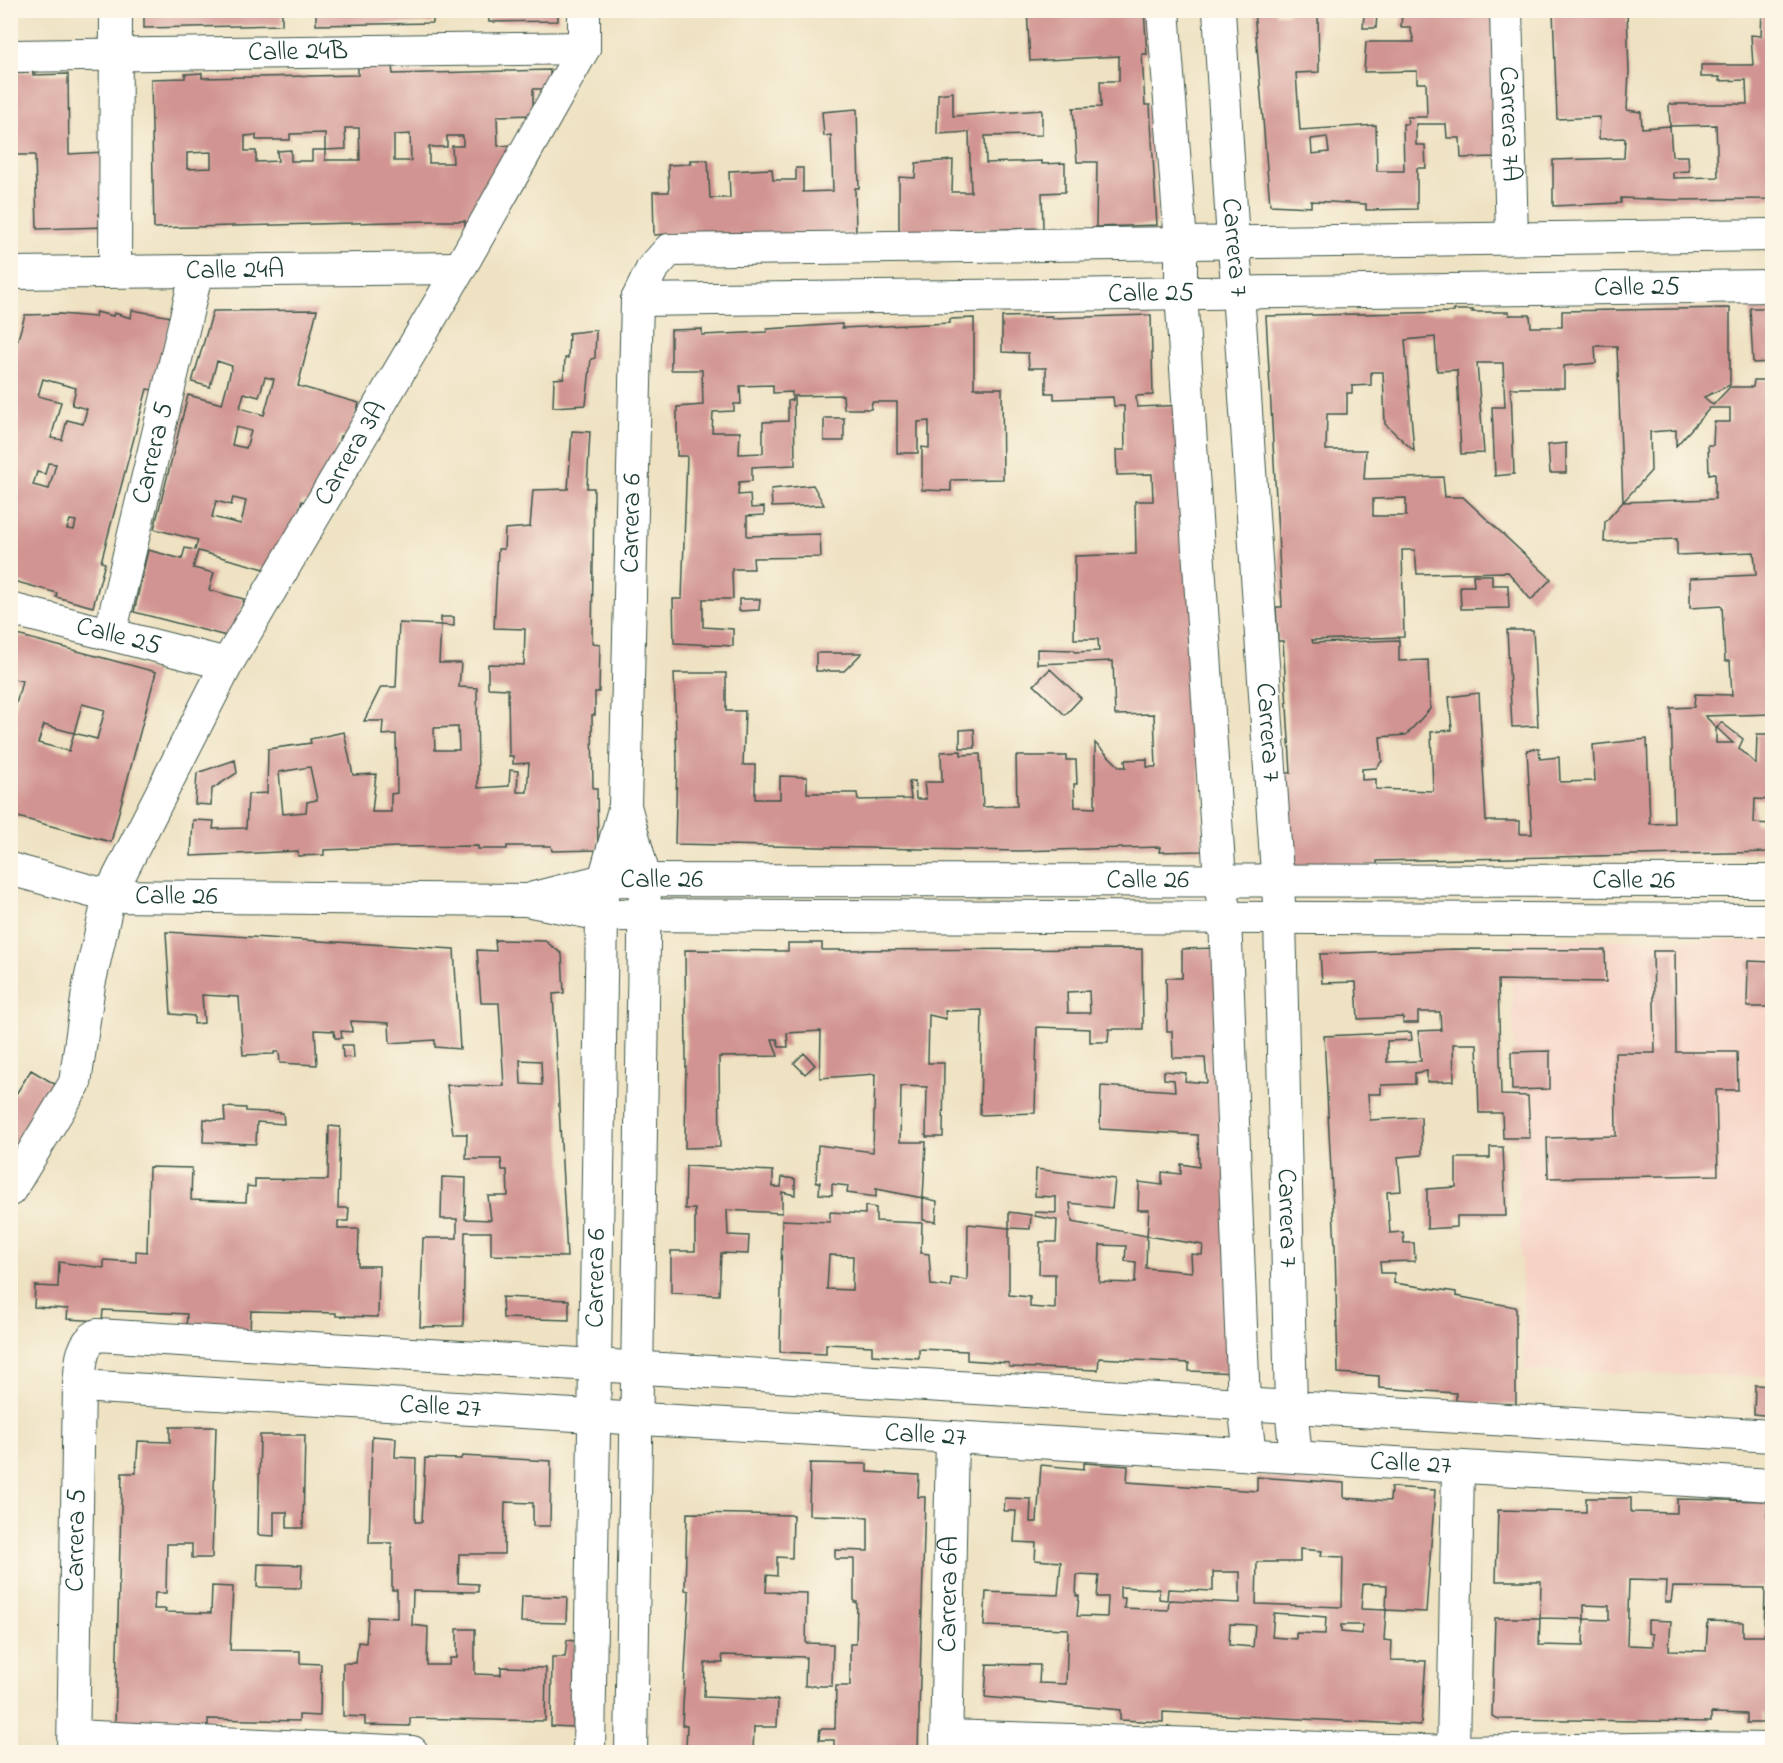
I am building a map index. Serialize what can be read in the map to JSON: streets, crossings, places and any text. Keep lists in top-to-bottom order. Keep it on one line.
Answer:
{"streets":{"street":["Calle 24B","Carrera 7A","Carrera 7","Calle 24A","Calle 25","Carrera 5","Carrera 3A","Carrera 6","Calle 26","Calle 27","Carrera 6A"]},"crossings":[["Calle 24B","Carrera 3A"],["Carrera 7A","Calle 25"],["Carrera 7","Calle 25"],["Carrera 7","Calle 26"],["Carrera 7","Calle 27"],["Calle 24A","Carrera 5"],["Calle 24A","Carrera 3A"],["Calle 25","Carrera 5"],["Calle 25","Carrera 3A"],["Calle 25","Carrera 6"],["Carrera 5","Calle 27"],["Carrera 3A","Calle 26"],["Carrera 6","Calle 26"],["Carrera 6","Calle 27"],["Calle 27","Carrera 6A"]]}
